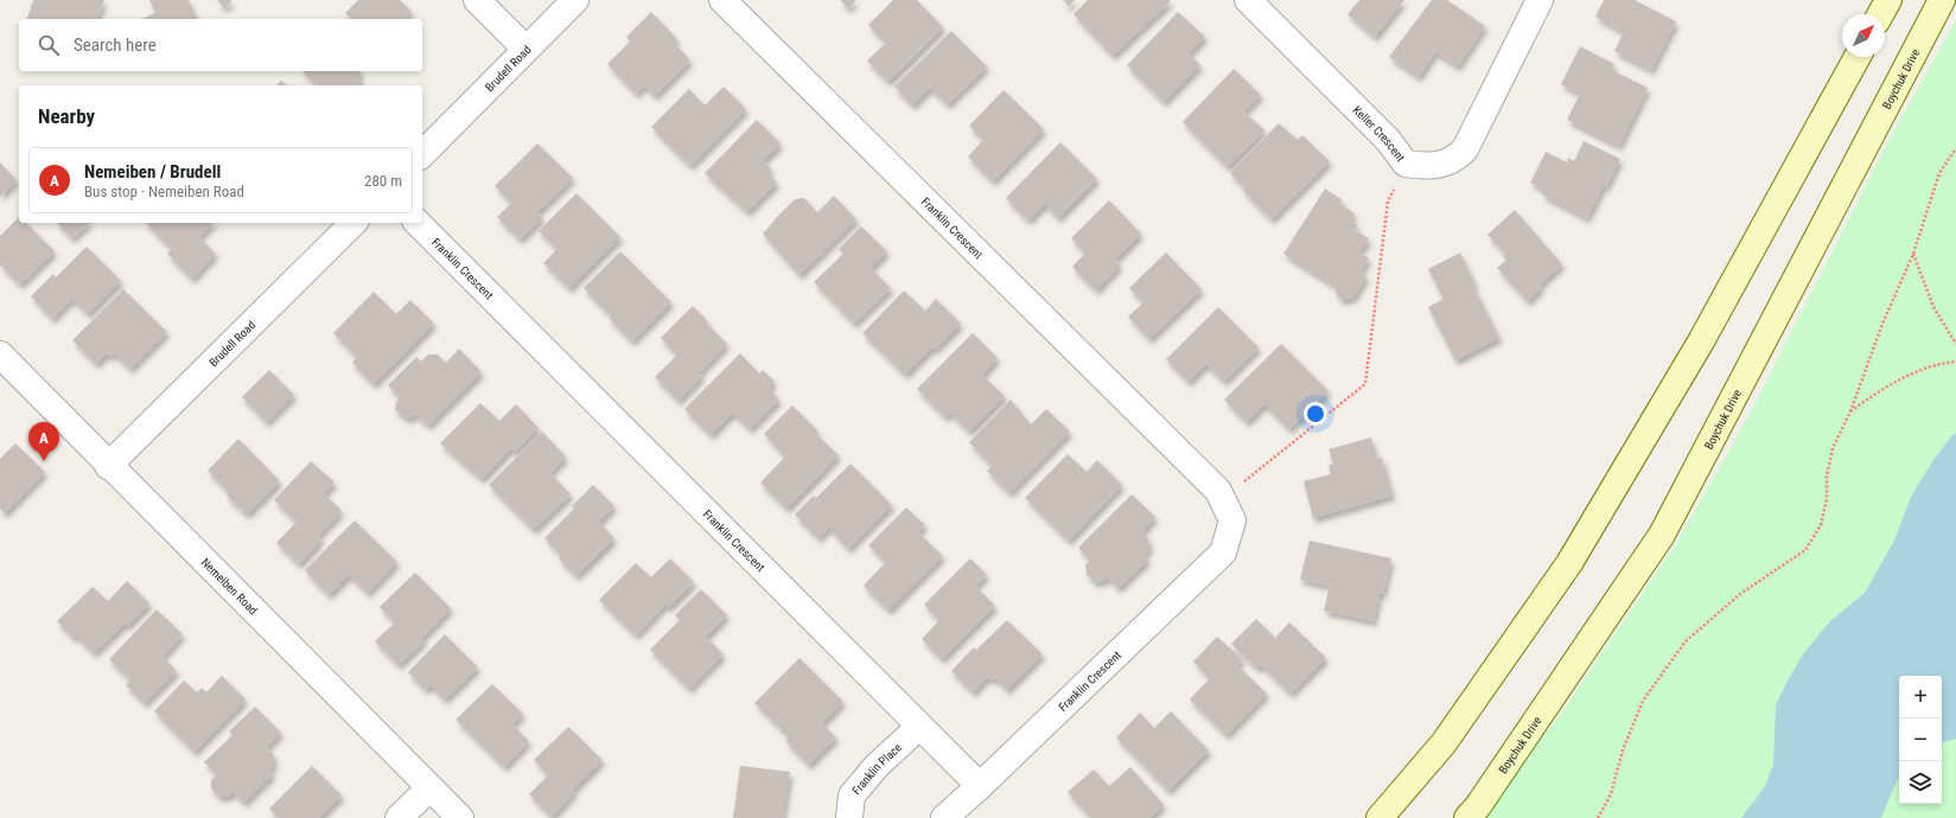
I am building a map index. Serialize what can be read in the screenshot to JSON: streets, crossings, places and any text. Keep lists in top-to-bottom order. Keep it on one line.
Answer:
{"streets":{"main road":["Boychuk Drive"],"street":["Brudell Road","Keller Crescent","Franklin Crescent","Nemeiben Road","Franklin Place"]},"crossings":[["Brudell Road","Nemeiben Road"],["Franklin Crescent","Franklin Place"]],"north":"top right","page":{"search":"Search here","heading":"Nearby","list":[{"mark":"A","name":"Nemeiben / Brudell","note":"Bus stop · Nemeiben Road","value":"280 m"}],"pins":"A","map_buttons":["+","−"]}}
